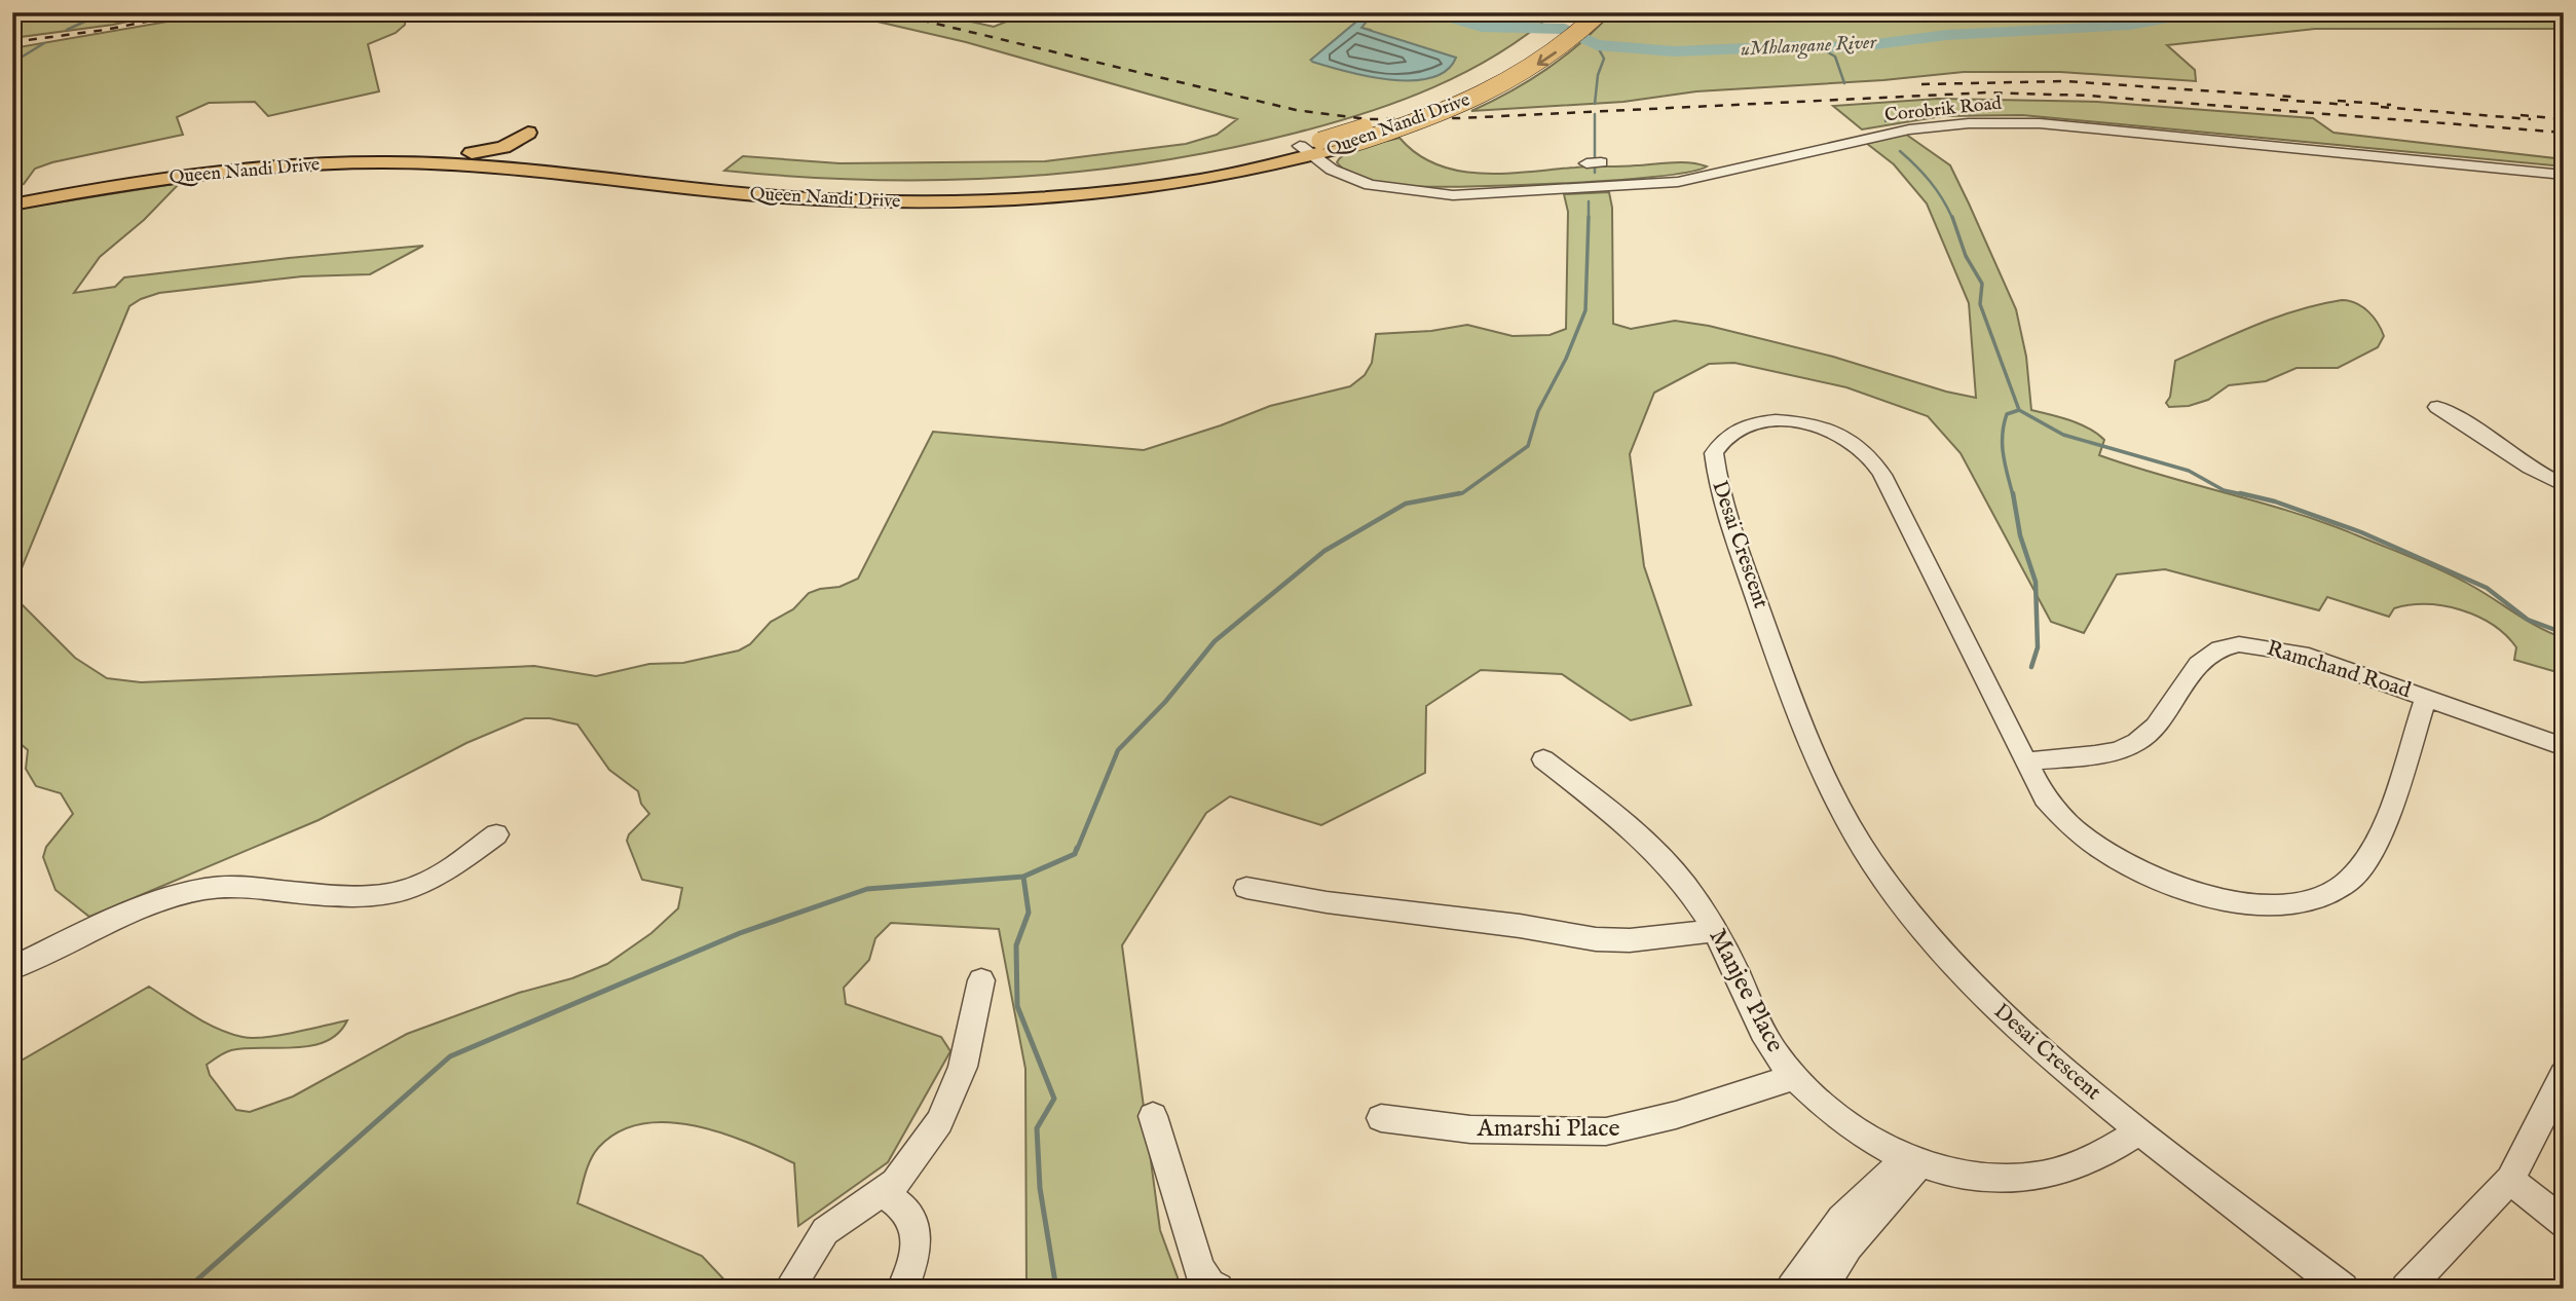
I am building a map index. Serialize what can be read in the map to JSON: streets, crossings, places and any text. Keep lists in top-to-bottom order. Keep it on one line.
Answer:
{"streets":{"main road":["Queen Nandi Drive"],"street":["Corobrik Road","Desai Crescent","Ramchand Road","Manjee Place","Amarshi Place"]},"crossings":[["Corobrik Road","Queen Nandi Drive"],["Desai Crescent","Ramchand Road"],["Desai Crescent","Manjee Place"],["Manjee Place","Amarshi Place"]],"water":["uMhlangane River"]}
